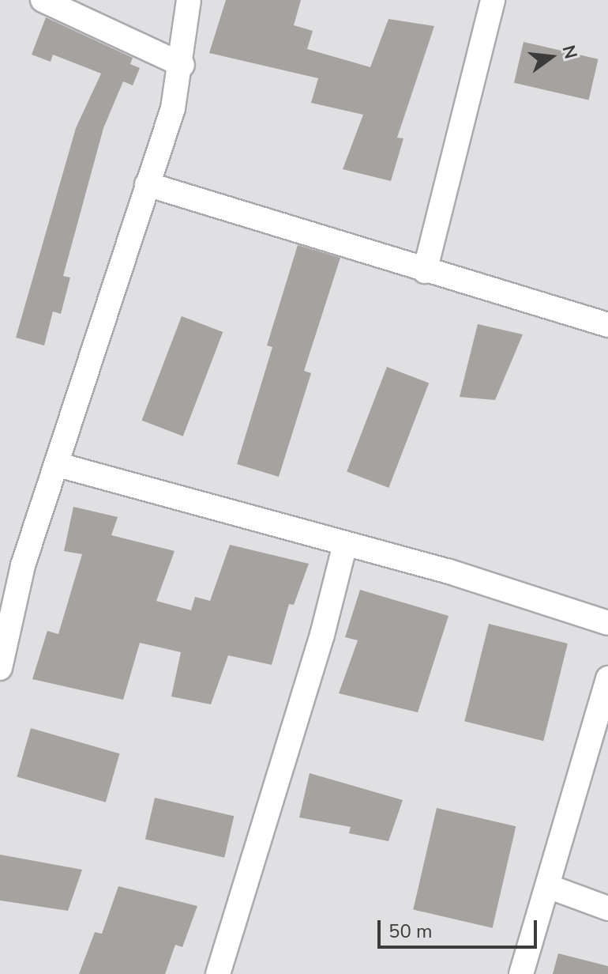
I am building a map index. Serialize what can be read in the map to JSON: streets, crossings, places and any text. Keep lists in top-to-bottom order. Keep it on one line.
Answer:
{"scale_bar":"50 m","north":"right"}
